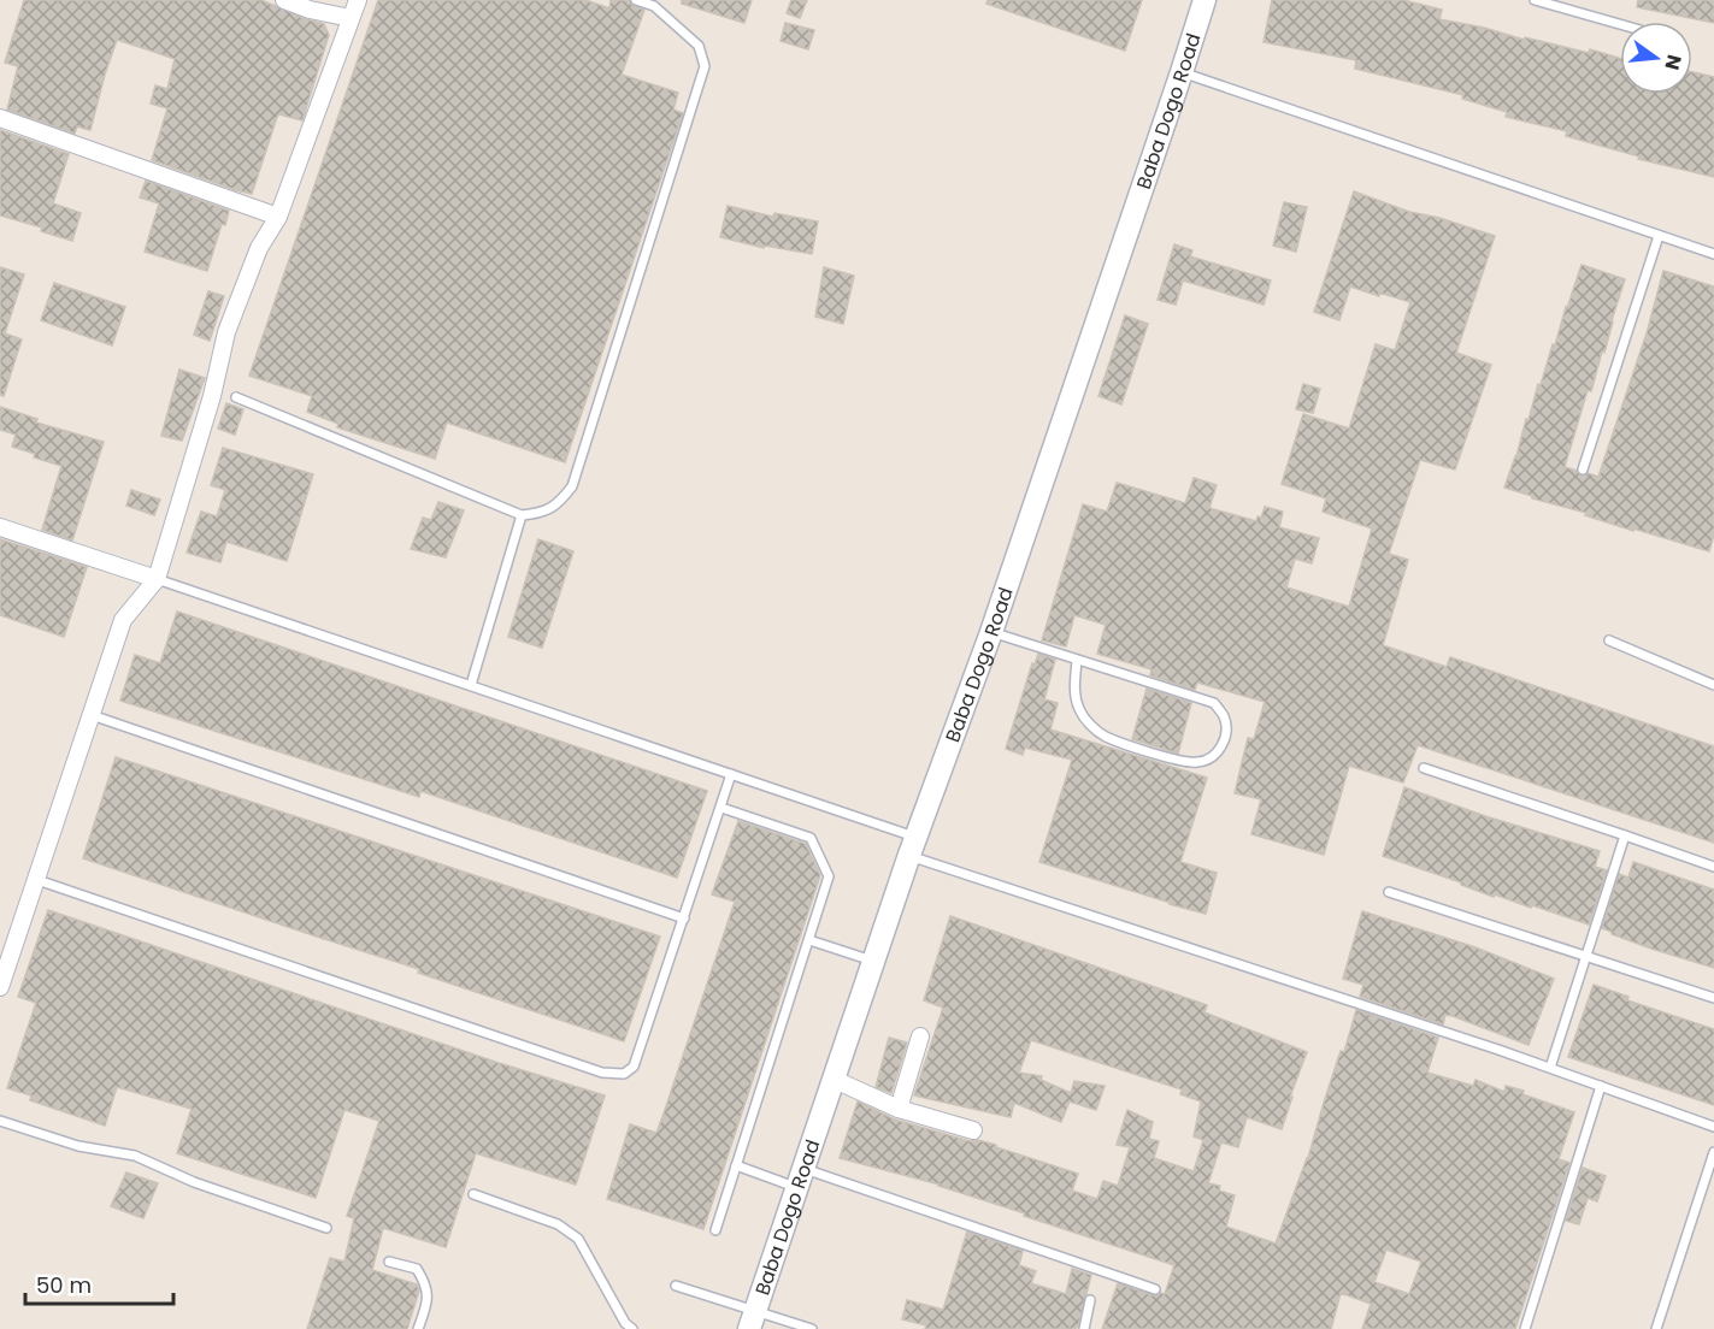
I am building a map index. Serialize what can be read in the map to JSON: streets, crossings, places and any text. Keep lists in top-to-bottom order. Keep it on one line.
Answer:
{"streets":{"street":["Baba Dogo Road"]},"scale_bar":"50 m","north":"right"}
